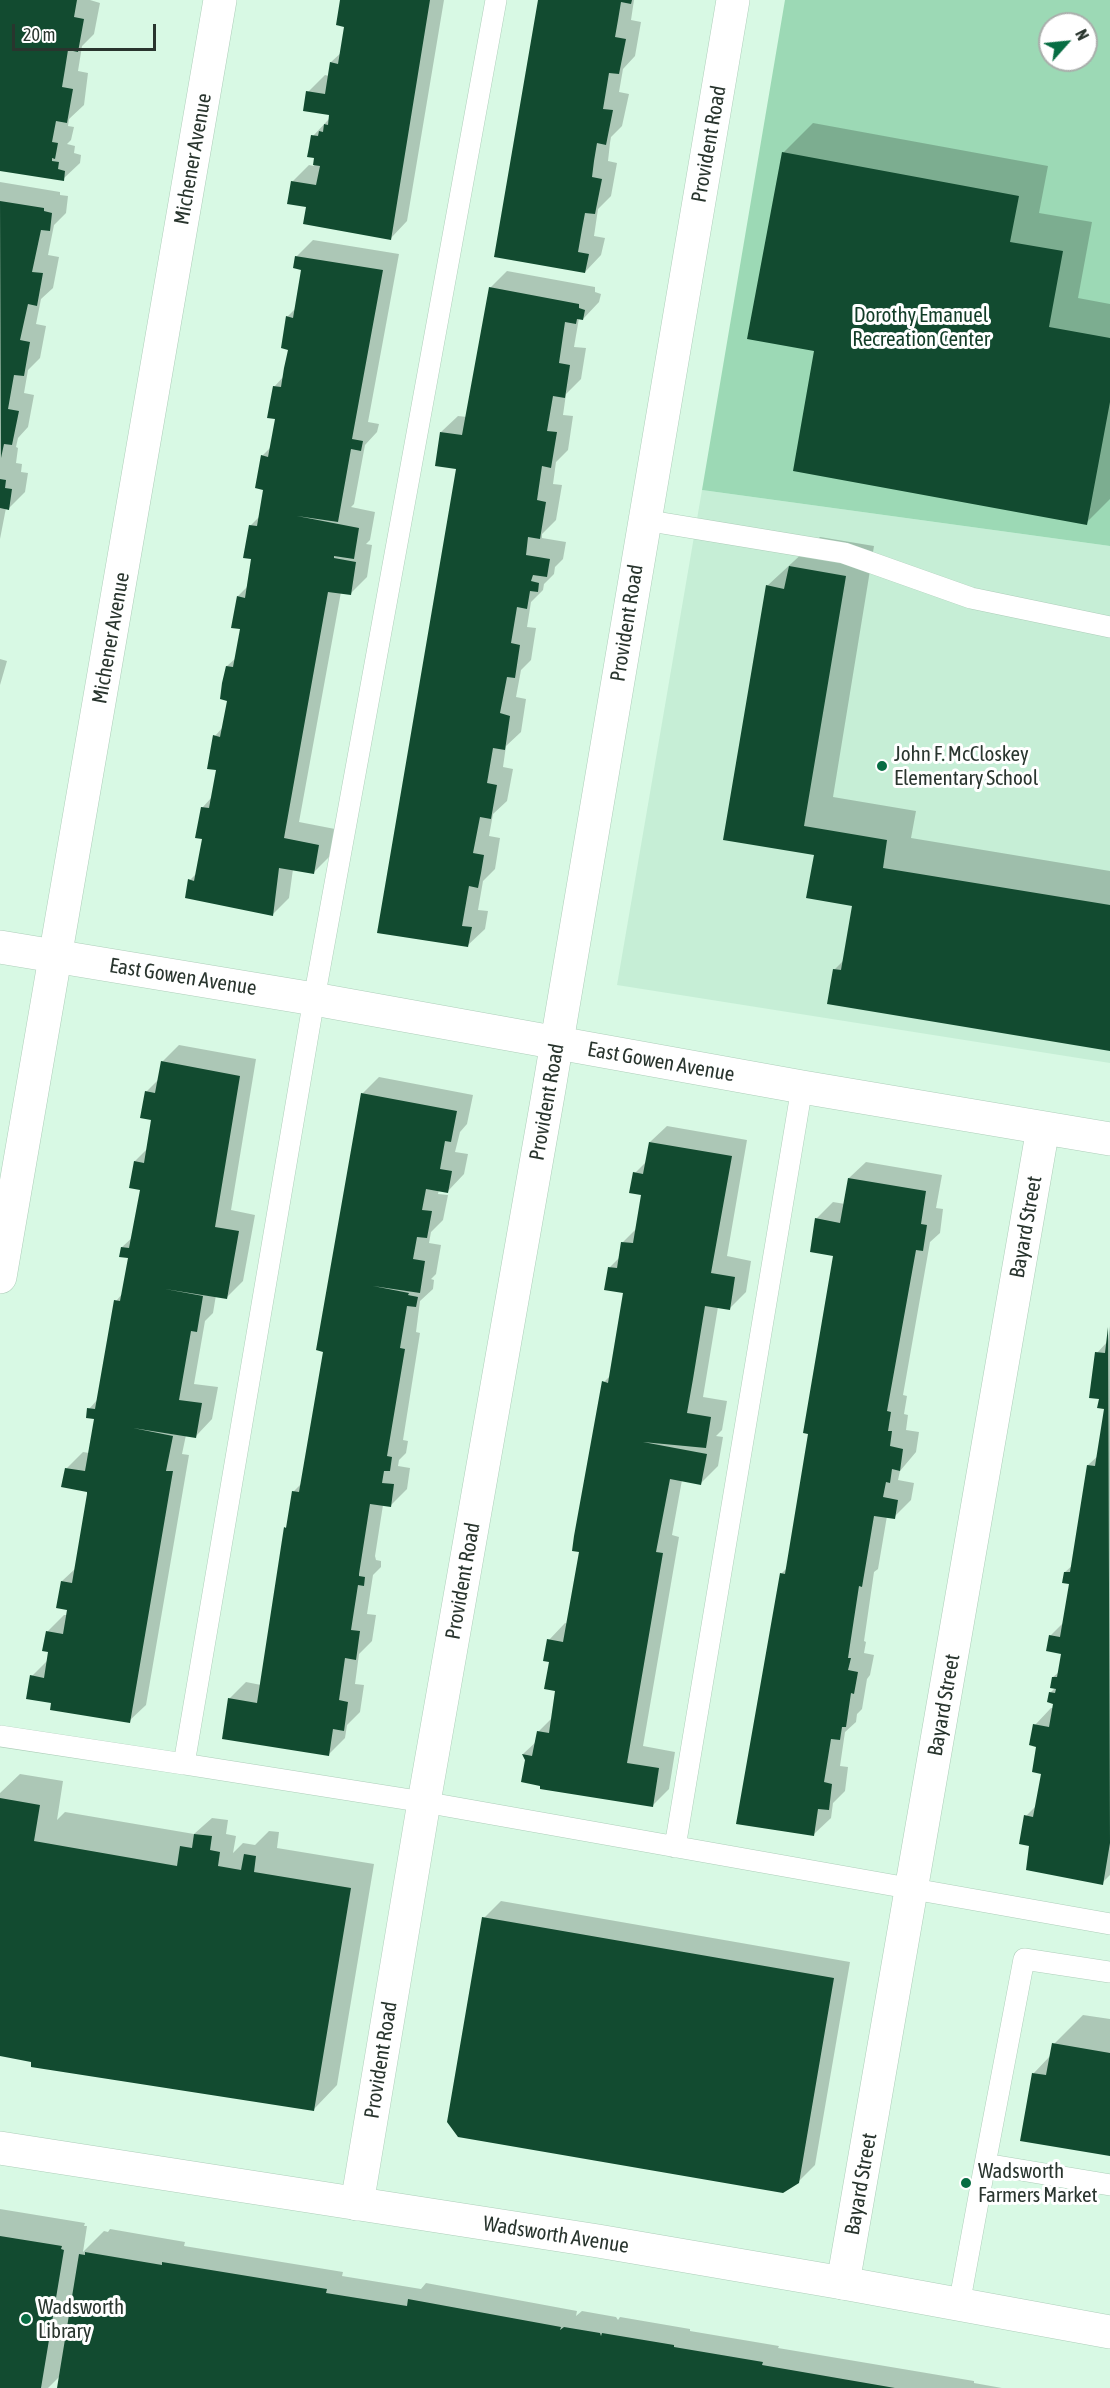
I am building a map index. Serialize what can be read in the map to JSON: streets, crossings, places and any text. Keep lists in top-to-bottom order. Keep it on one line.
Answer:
{"streets":{"street":["Provident Road","Michener Avenue","East Gowen Avenue","Bayard Street","Wadsworth Avenue"]},"crossings":[["Provident Road","East Gowen Avenue"],["Provident Road","Wadsworth Avenue"],["Michener Avenue","East Gowen Avenue"],["East Gowen Avenue","Bayard Street"],["Bayard Street","Wadsworth Avenue"]],"parks":["Dorothy Emanuel Recreation Center"],"places":["John F. McCloskey Elementary School","Wadsworth Farmers Market","Wadsworth Library"],"scale_bar":"20 m","north":"top right"}
